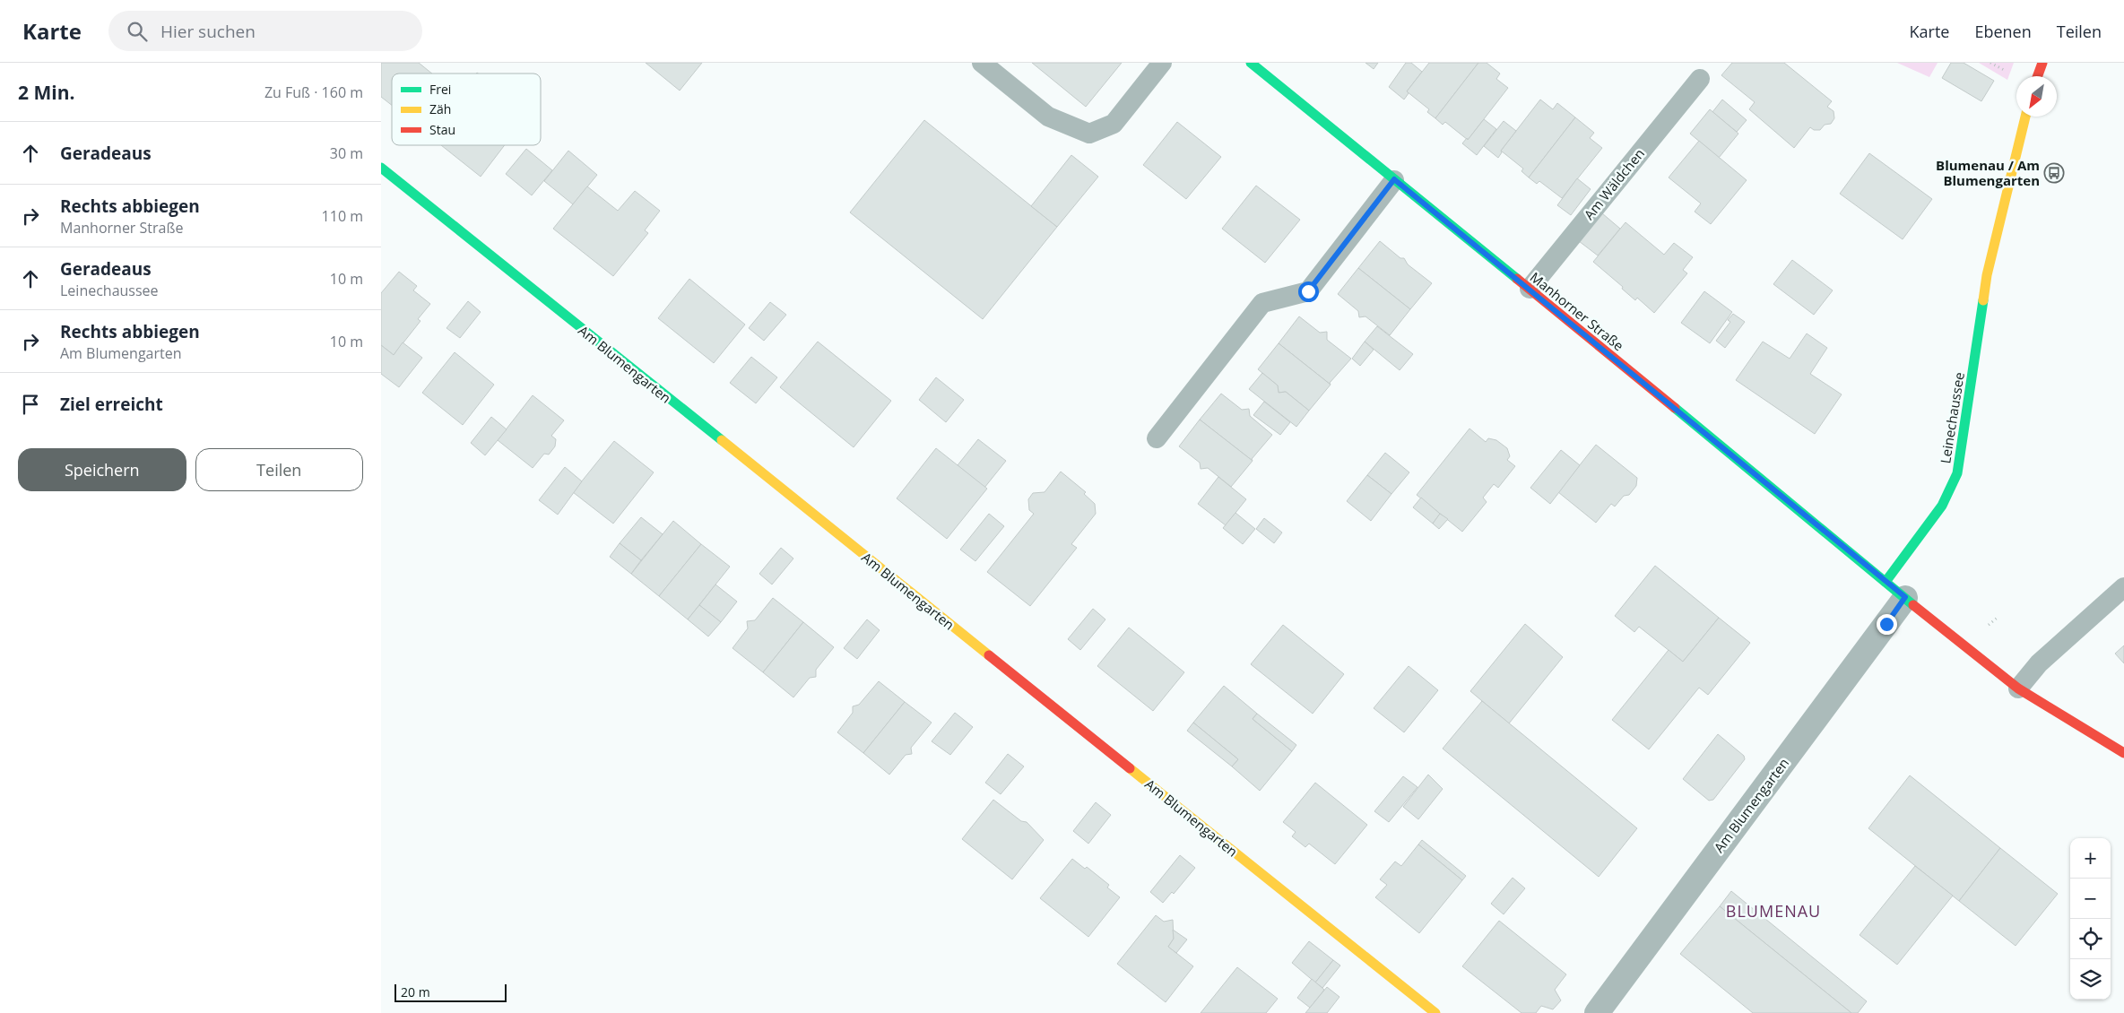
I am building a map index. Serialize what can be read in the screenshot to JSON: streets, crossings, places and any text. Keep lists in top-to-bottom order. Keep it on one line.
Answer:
{"streets":{"street":["Manhorner Straße","Am Blumengarten","Leinechaussee"],"lane":["Am Wäldchen"]},"crossings":[["Am Wäldchen","Manhorner Straße"],["Manhorner Straße","Leinechaussee"]],"districts":["BLUMENAU"],"places":{"bus stop":["Blumenau / Am Blumengarten"]},"legend":["Frei","Zäh","Stau"],"scale_bar":"20 m","north":"bottom left","page":{"header":"Karte","search":"Hier suchen","nav":["Karte","Ebenen","Teilen"],"heading":["2 Min.","Zu Fuß · 160 m"],"list":[["Geradeaus","30 m"],["Rechts abbiegen","Manhorner Straße","110 m"],["Geradeaus","Leinechaussee","10 m"],["Rechts abbiegen","Am Blumengarten","10 m"],"Ziel erreicht"],"buttons":["Speichern","Teilen"],"map_buttons":["+","−"],"scale":"20 m"}}
